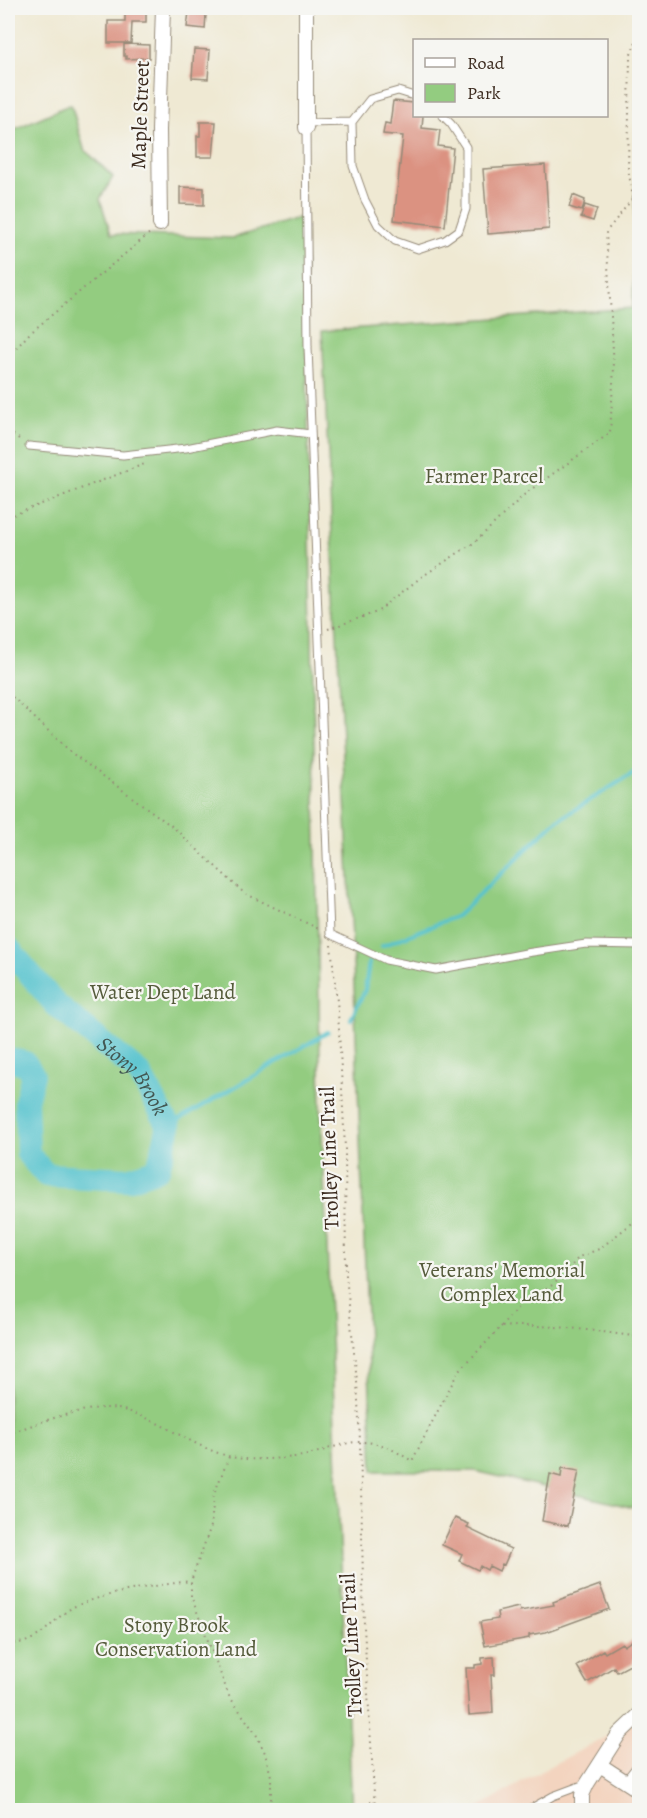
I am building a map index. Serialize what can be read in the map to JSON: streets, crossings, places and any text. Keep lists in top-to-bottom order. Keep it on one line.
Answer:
{"streets":{"street":["Maple Street"],"path":["Trolley Line Trail"]},"water":["Stony Brook"],"parks":["Farmer Parcel","Water Dept Land","Veterans' Memorial Complex Land","Stony Brook Conservation Land"],"legend":["Road","Park"]}
